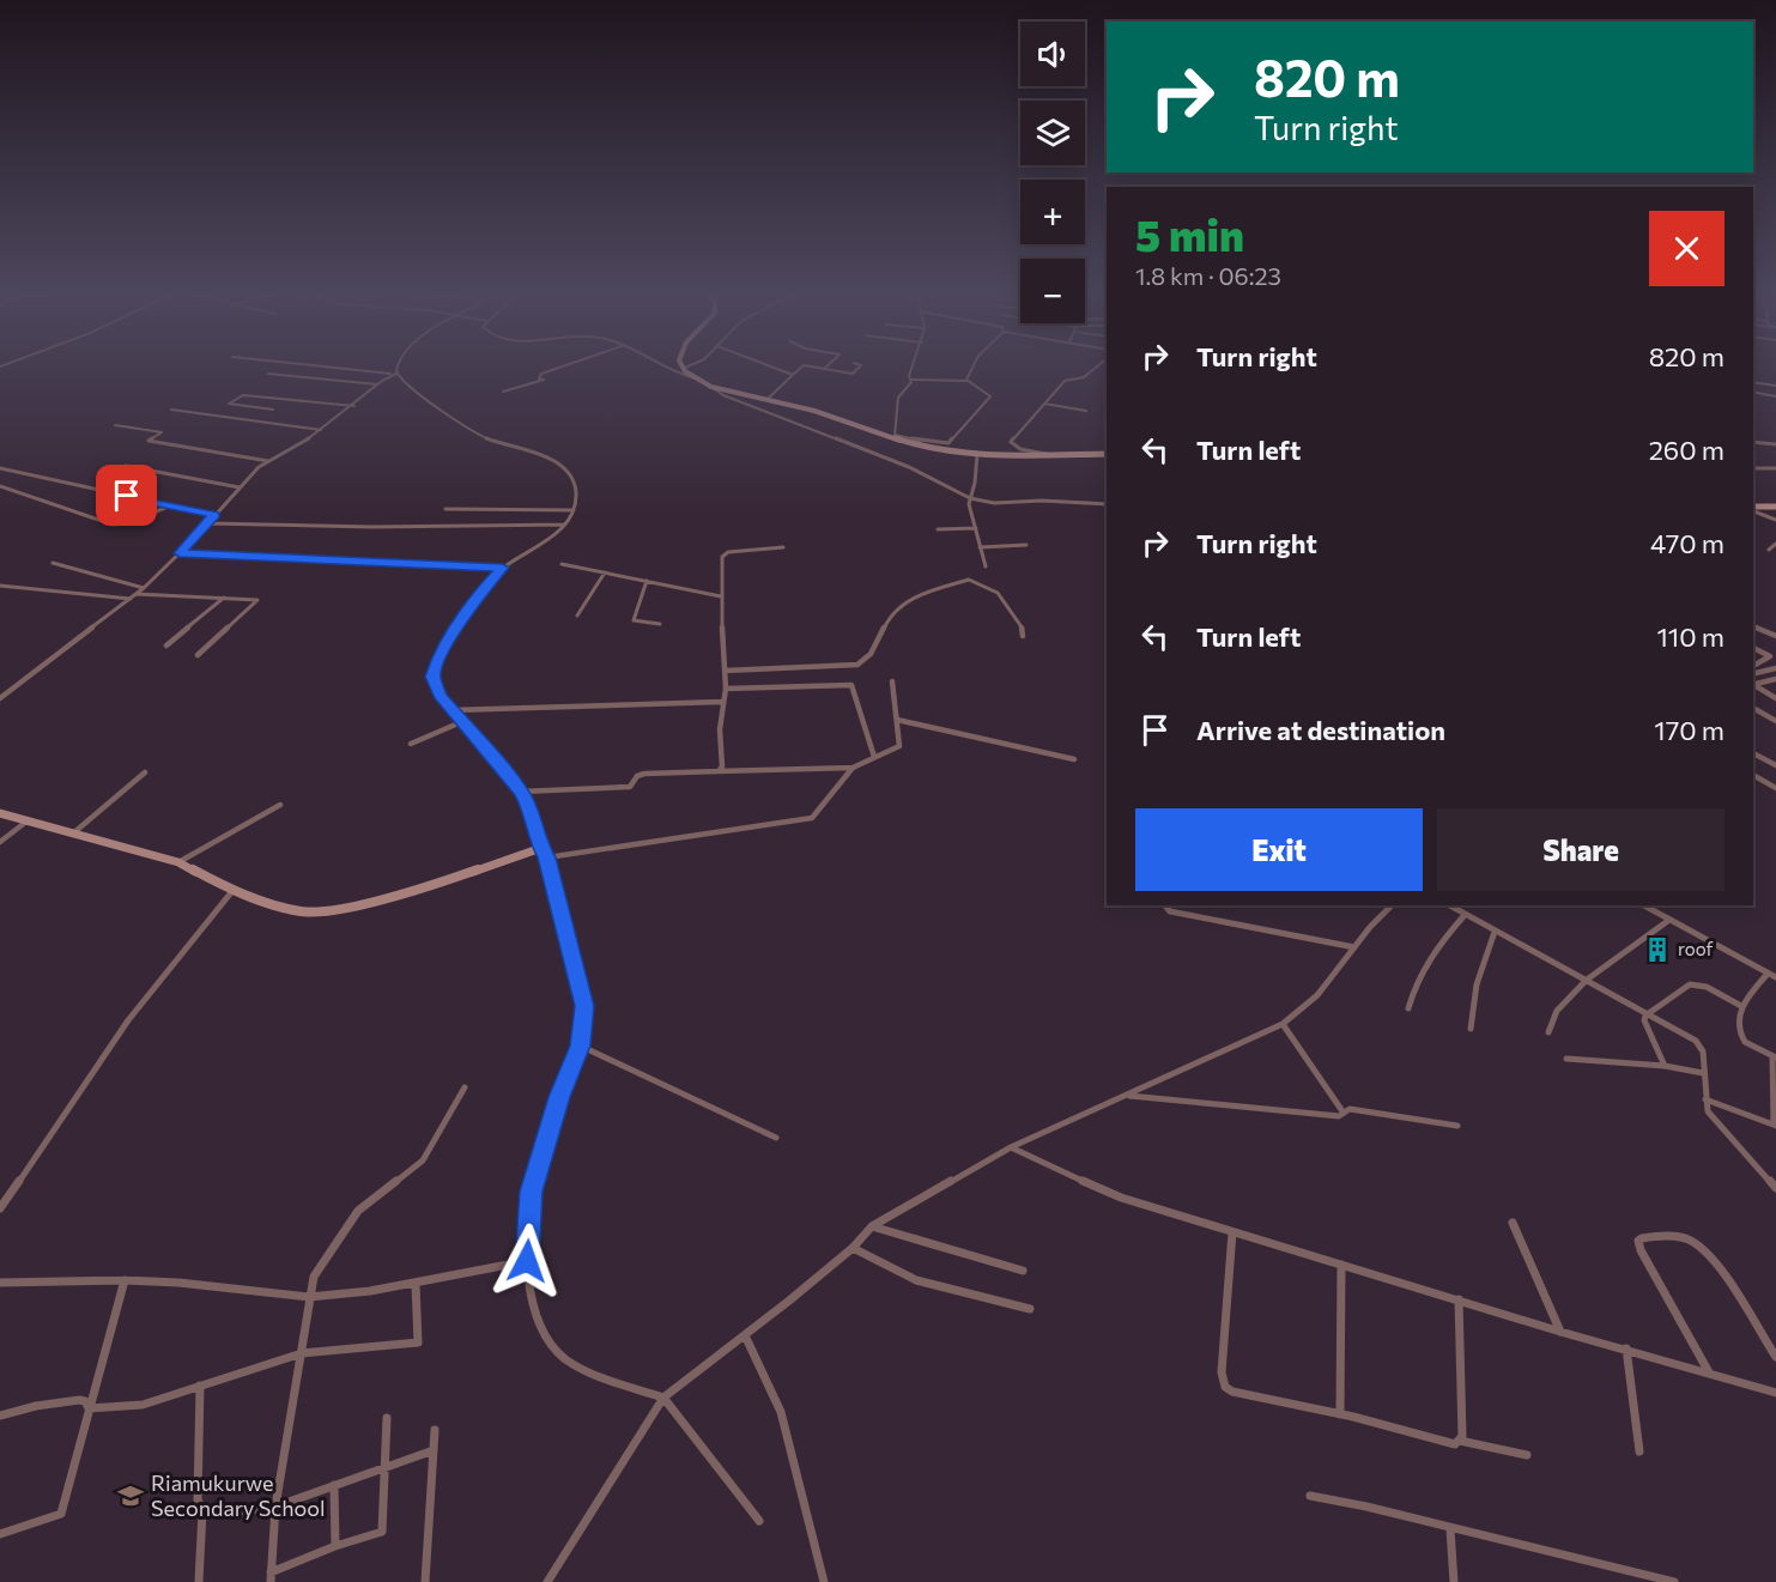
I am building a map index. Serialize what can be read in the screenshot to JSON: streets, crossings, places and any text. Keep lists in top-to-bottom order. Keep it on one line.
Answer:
{"places":{"building":["roof"],"school or university":["Riamukurwe Secondary School"]},"page":{"map_buttons":["+","−"],"turn":["820 m","Turn right"],"heading":["5 min","1.8 km · 06:23"],"list":[{"name":"Turn right","value":"820 m"},{"name":"Turn left","value":"260 m"},{"name":"Turn right","value":"470 m"},{"name":"Turn left","value":"110 m"},{"name":"Arrive at destination","value":"170 m"}],"buttons":["Exit","Share"]}}
